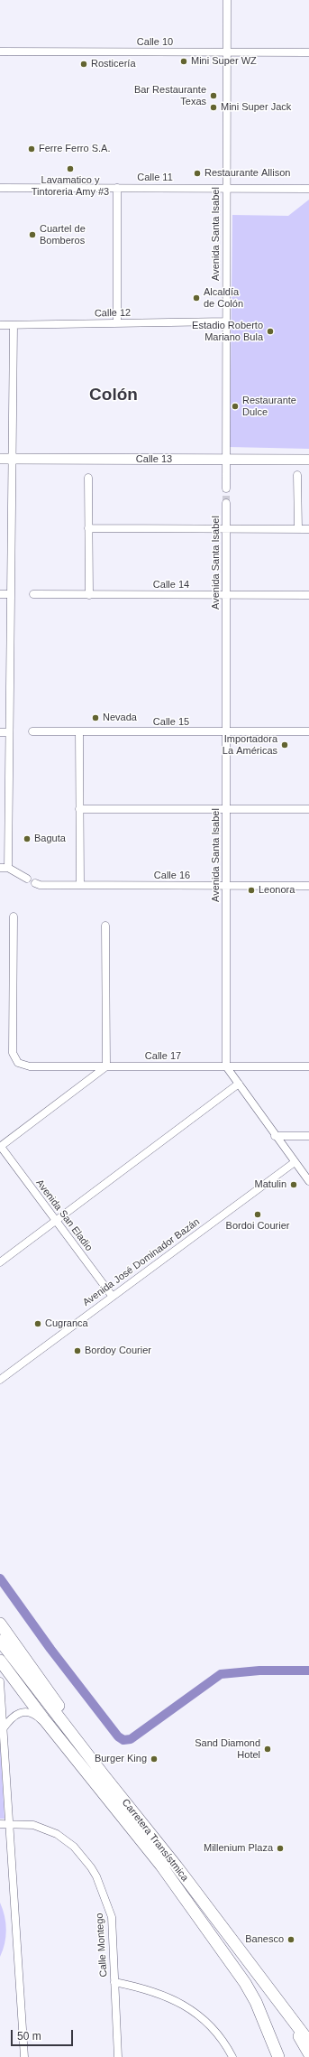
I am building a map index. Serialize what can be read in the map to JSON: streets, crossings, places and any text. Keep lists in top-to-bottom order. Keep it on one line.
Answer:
{"streets":{"main road":["Calle 13","Carretera Transístmica"],"street":["Calle 10","Calle 11","Avenida Santa Isabel","Calle 12","Calle 14","Calle 15","Calle 16","Calle 17","Avenida San Eladio","Avenida José Dominador Bazán","Calle Montego"]},"crossings":[["Calle 10","Avenida Santa Isabel"],["Calle 11","Avenida Santa Isabel"],["Avenida Santa Isabel","Calle 12"],["Avenida Santa Isabel","Calle 13"],["Avenida Santa Isabel","Calle 14"],["Avenida Santa Isabel","Calle 15"],["Avenida Santa Isabel","Calle 16"],["Avenida Santa Isabel","Calle 17"],["Avenida San Eladio","Avenida José Dominador Bazán"]],"districts":["Colón"],"places":["Mini Super WZ","Rosticería","Bar Restaurante Texas","Mini Super Jack","Ferre Ferro S.A.","Lavamatico y Tintoreria Amy #3","Restaurante Allison","Cuartel de Bomberos","Alcaldía de Colón","Estadio Roberto Mariano Bula","Restaurante Dulce","Nevada","Importadora La Américas","Baguta","Leonora","Matulin","Bordoi Courier","Cugranca","Bordoy Courier","Sand Diamond Hotel","Burger King","Millenium Plaza","Banesco"],"scale_bar":"50 m"}
